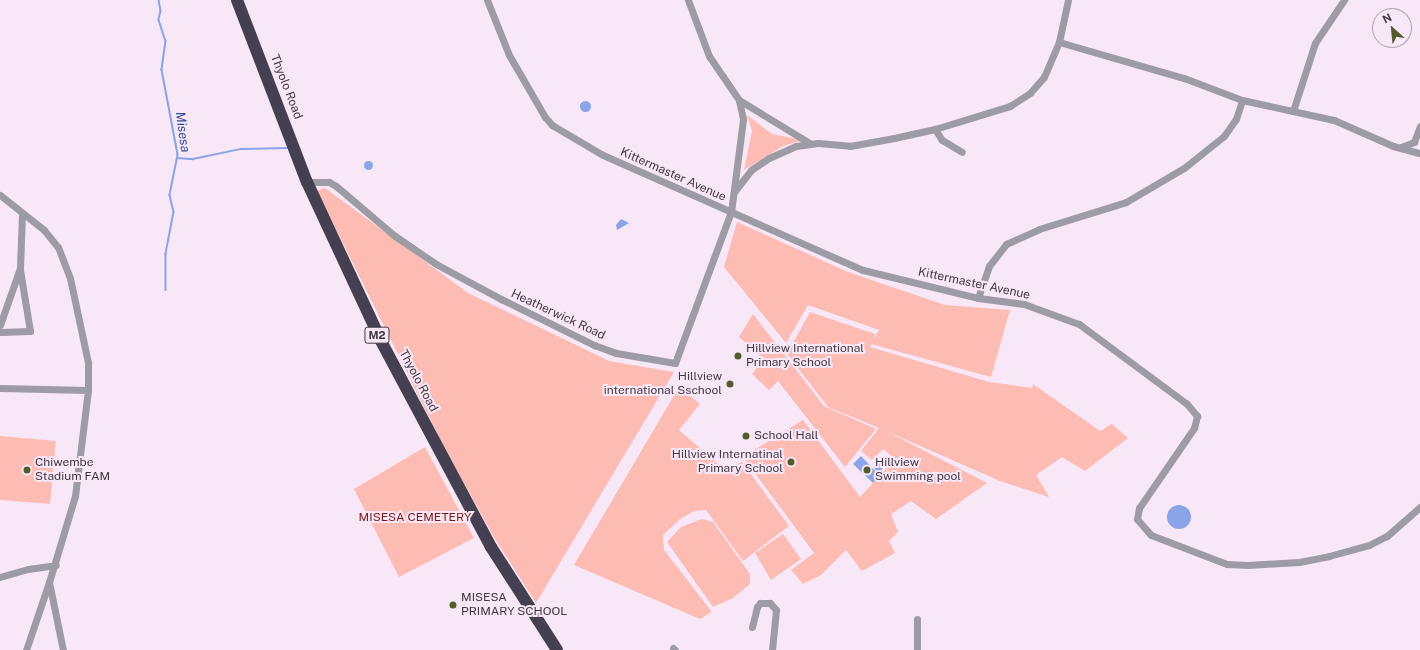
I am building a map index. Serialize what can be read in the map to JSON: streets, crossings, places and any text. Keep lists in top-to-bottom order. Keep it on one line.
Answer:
{"streets":{"highway":["Thyolo Road","M2"],"street":["Kittermaster Avenue","Heatherwick Road"]},"crossings":[["Thyolo Road","Heatherwick Road"],["Kittermaster Avenue","Heatherwick Road"]],"water":["Misesa"],"parks":["MISESA CEMETERY"],"places":["Hillview International Primary School","Hillview international Sschool","School Hall","Hillview Internatinal Primary School","Chiwembe Stadium FAM","Hillview Swimming pool","MISESA PRIMARY SCHOOL"],"north":"top left"}
